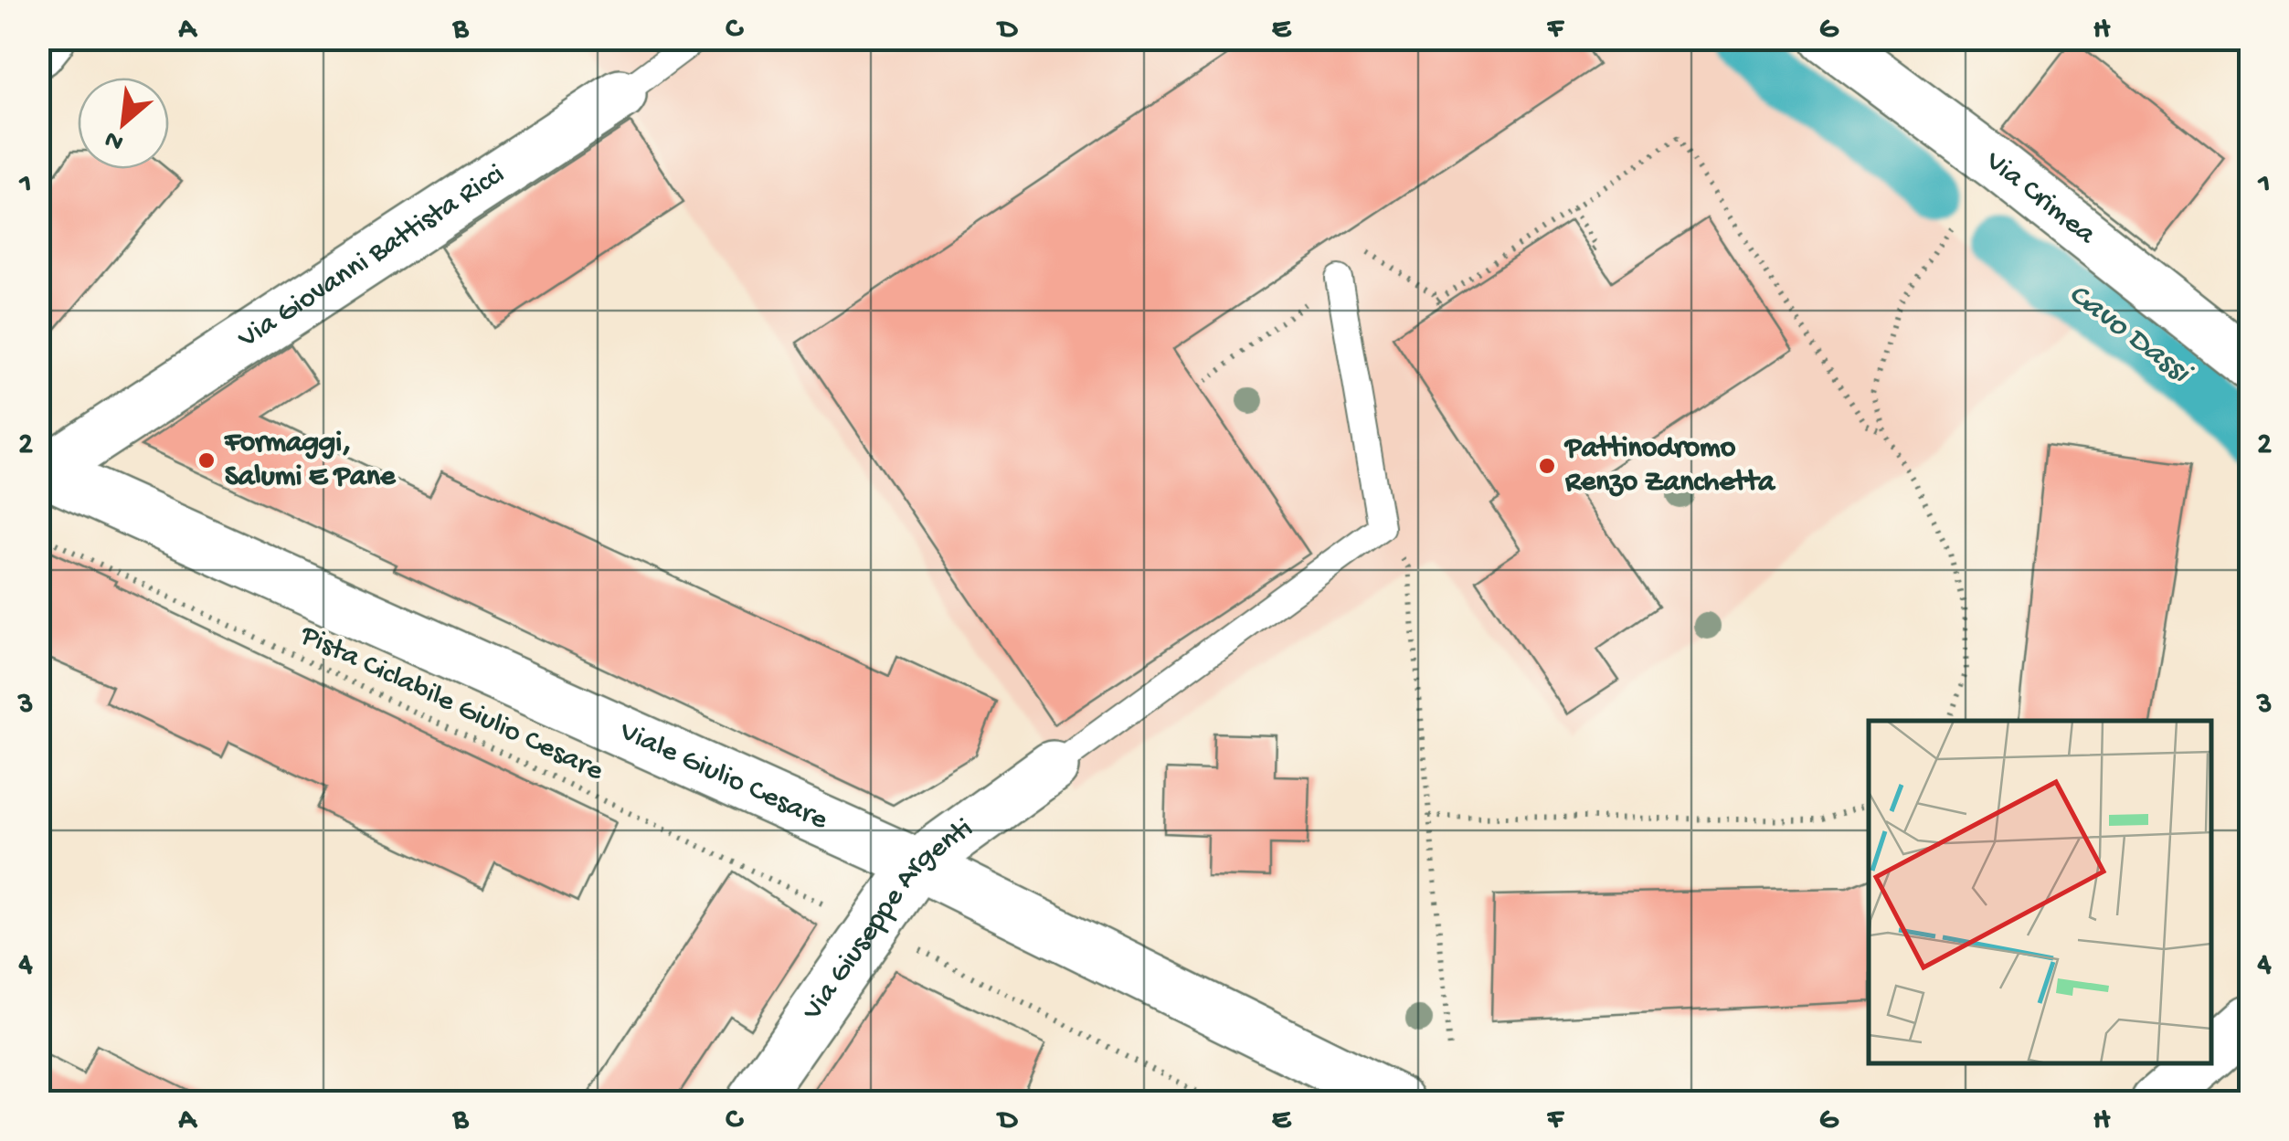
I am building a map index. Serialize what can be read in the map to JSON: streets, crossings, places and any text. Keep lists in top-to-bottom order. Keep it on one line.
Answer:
{"streets":{"street":["Via Crimea","Via Giovanni Battista Ricci","Viale Giulio Cesare","Via Giuseppe Argenti"],"path":["Pista Ciclabile Giulio Cesare"]},"crossings":[["Via Giovanni Battista Ricci","Viale Giulio Cesare"],["Viale Giulio Cesare","Via Giuseppe Argenti"]],"water":["Cavo Dassi"],"places":["Formaggi, Salumi E Pane","Pattinodromo Renzo Zanchetta"],"north":"bottom left","grid":{"columns":["A","B","C","D","E","F","G","H"],"rows":["1","2","3","4"]}}
